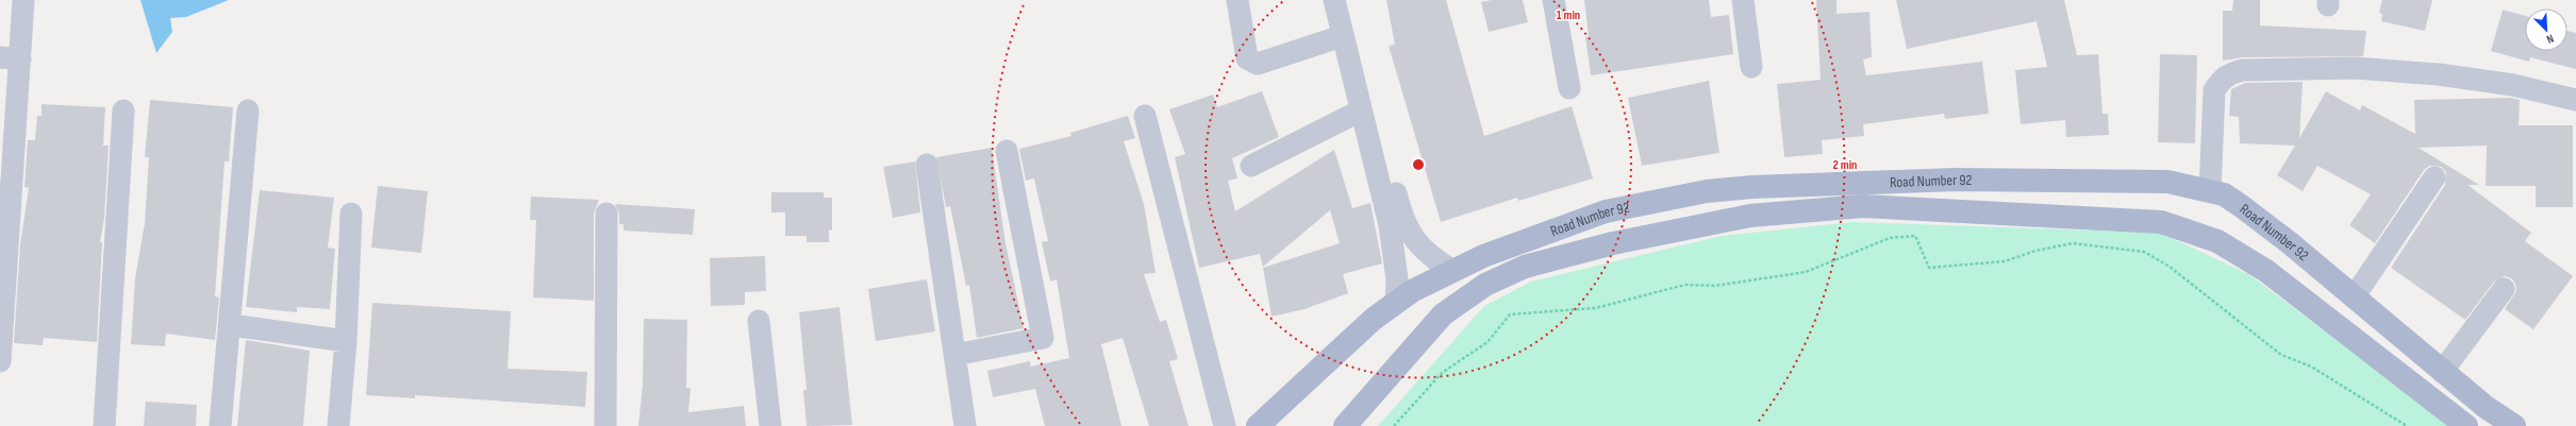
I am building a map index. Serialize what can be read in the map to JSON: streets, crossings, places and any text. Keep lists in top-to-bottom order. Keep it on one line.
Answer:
{"streets":{"main road":["Road Number 92"]},"north":"bottom right","rings":["1 min","2 min"]}
